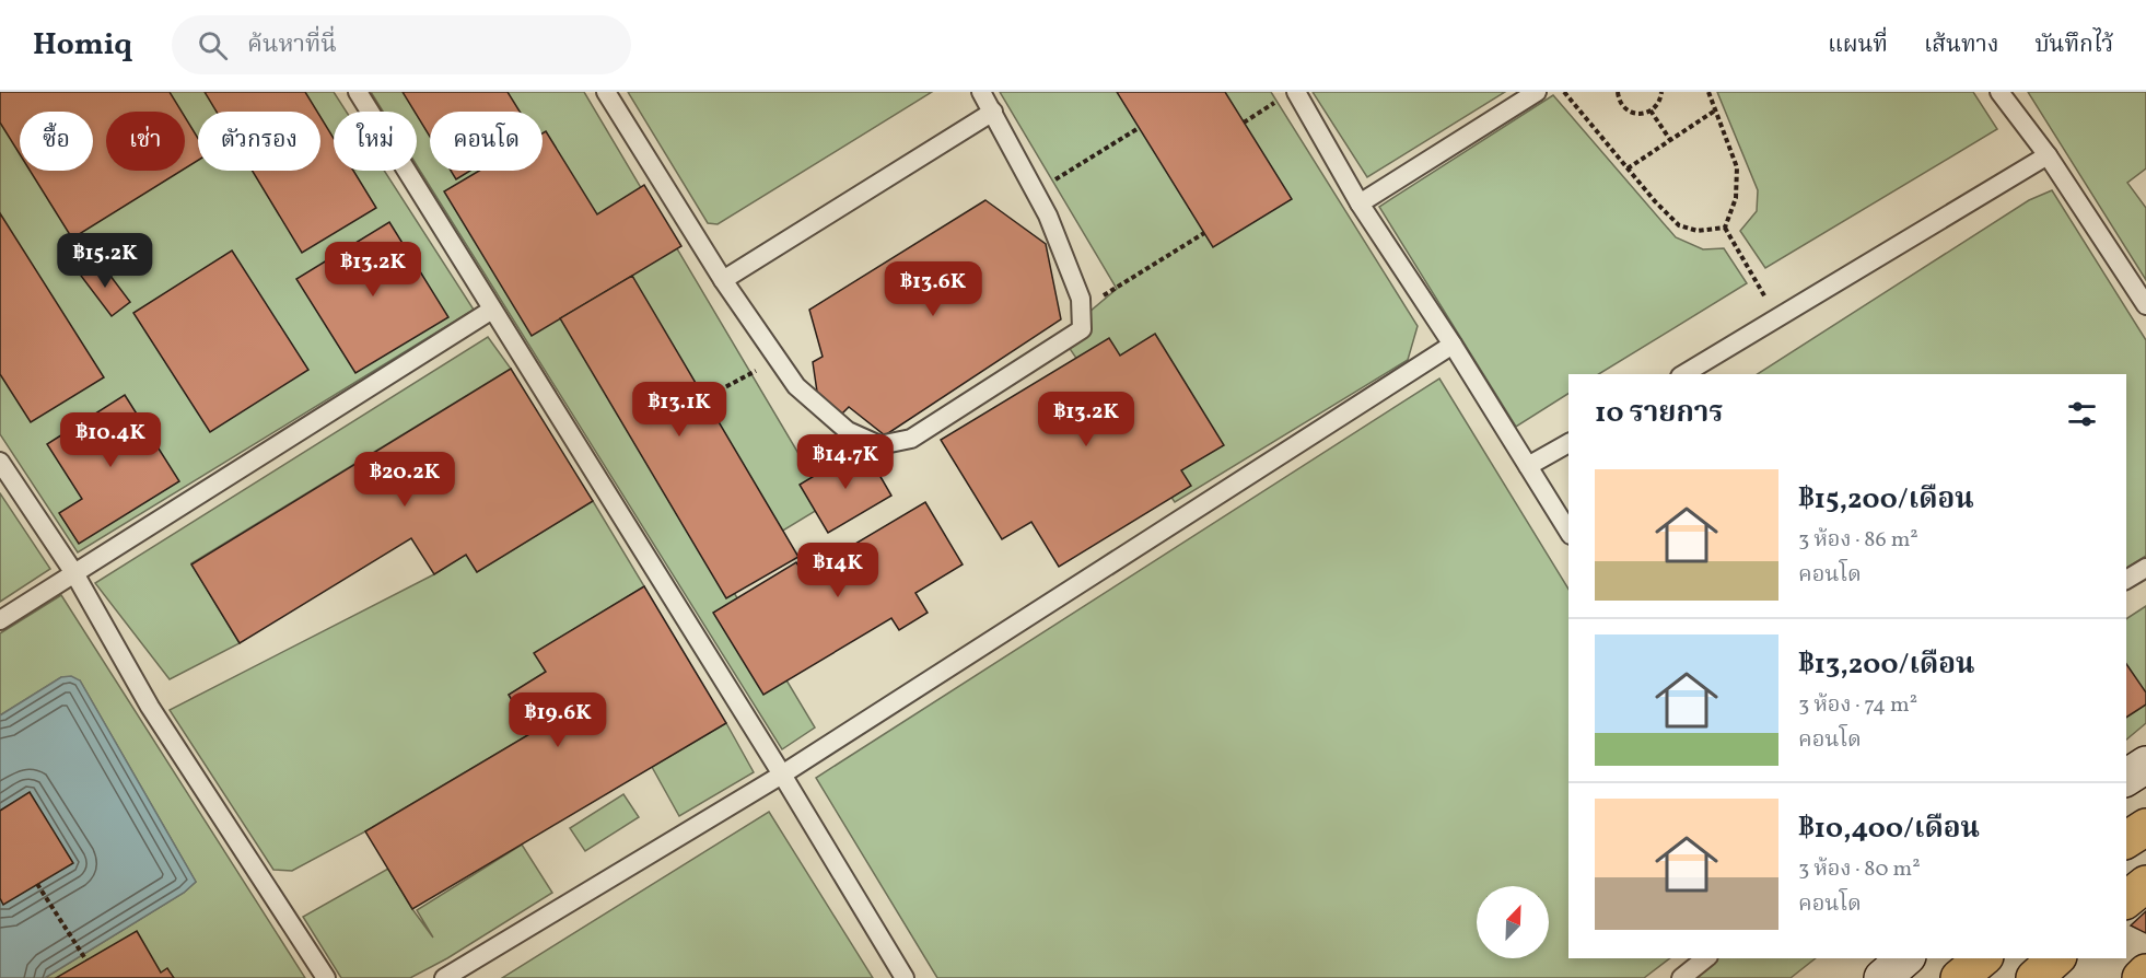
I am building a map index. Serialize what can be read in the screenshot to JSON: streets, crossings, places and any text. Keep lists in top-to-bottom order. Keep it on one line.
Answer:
{"north":"top right","page":{"header":"Homiq","search":"ค้นหาที่นี่","nav":["แผนที่","เส้นทาง","บันทึกไว้"],"chip":["ซื้อ","เช่า","ตัวกรอง","ใหม่","คอนโด"],"price":["฿15.2K","฿13.2K","฿13.6K","฿13.1K","฿13.2K","฿10.4K","฿14.7K","฿20.2K","฿14K","฿19.6K"],"heading":"10 รายการ","list":[{"name":"฿15,200/เดือน","note":"3 ห้อง · 86 m² · คอนโด"},{"name":"฿13,200/เดือน","note":"3 ห้อง · 74 m² · คอนโด"},{"name":"฿10,400/เดือน","note":"3 ห้อง · 80 m² · คอนโด"}]}}
